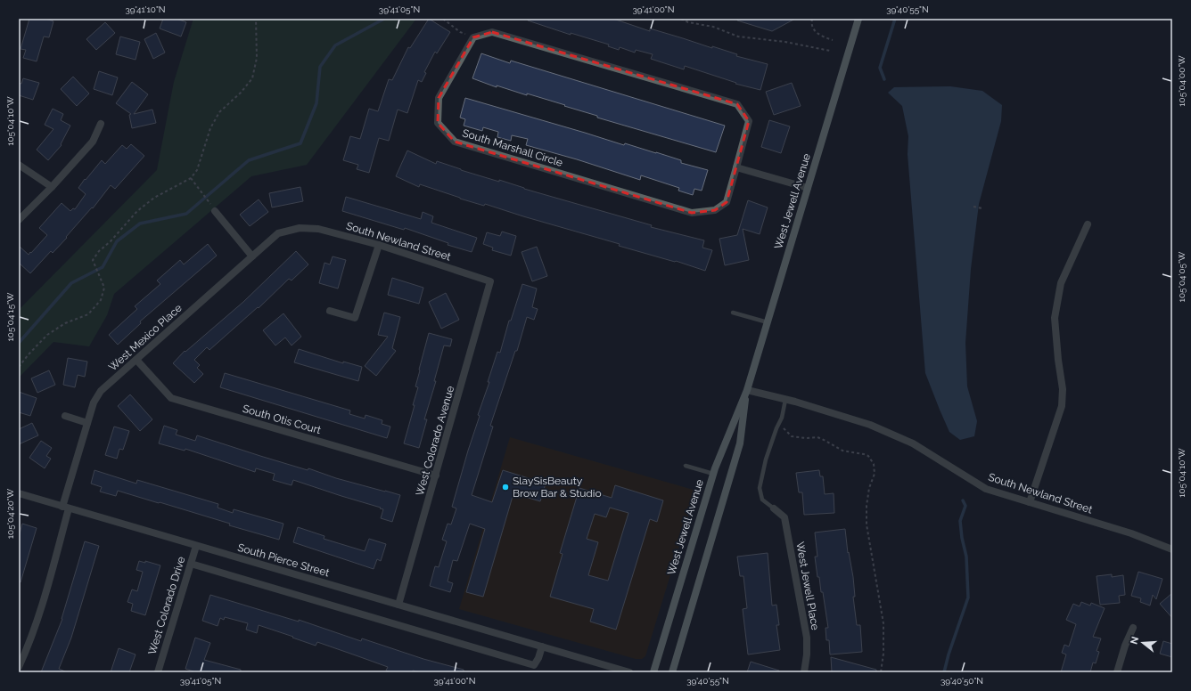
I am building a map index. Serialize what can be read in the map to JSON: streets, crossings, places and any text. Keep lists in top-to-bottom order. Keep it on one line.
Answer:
{"streets":{"main road":["West Jewell Avenue"],"street":["South Marshall Circle","South Newland Street","West Mexico Place","South Otis Court","West Colorado Avenue","South Pierce Street","West Jewell Place","West Colorado Drive"]},"crossings":[["West Jewell Avenue","South Newland Street"],["South Newland Street","West Mexico Place"],["South Newland Street","West Colorado Avenue"],["West Mexico Place","South Otis Court"],["West Mexico Place","South Pierce Street"],["South Otis Court","West Colorado Avenue"],["West Colorado Avenue","South Pierce Street"],["South Pierce Street","West Colorado Drive"]],"places":["SlaySisBeauty Brow Bar & Studio"],"north":"left","coordinates":["39°41'10\"N","39°41'05\"N","39°41'00\"N","39°40'55\"N","105°04'00\"W","105°04'10\"W","105°04'05\"W","105°04'15\"W","105°04'20\"W","39°40'50\"N"]}
